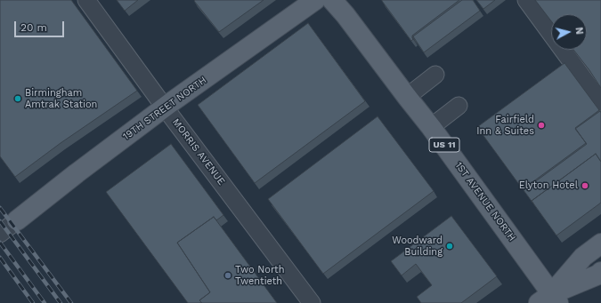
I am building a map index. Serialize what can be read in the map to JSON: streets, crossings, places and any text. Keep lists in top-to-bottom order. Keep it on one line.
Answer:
{"streets":{"main road":["19TH STREET NORTH","US 11","1ST AVENUE NORTH"],"street":["MORRIS AVENUE"]},"crossings":[["19TH STREET NORTH","MORRIS AVENUE"]],"places":["Birmingham Amtrak Station","Fairfield Inn & Suites","Elyton Hotel","Woodward Building","Two North Twentieth"],"scale_bar":"20 m","north":"right"}
